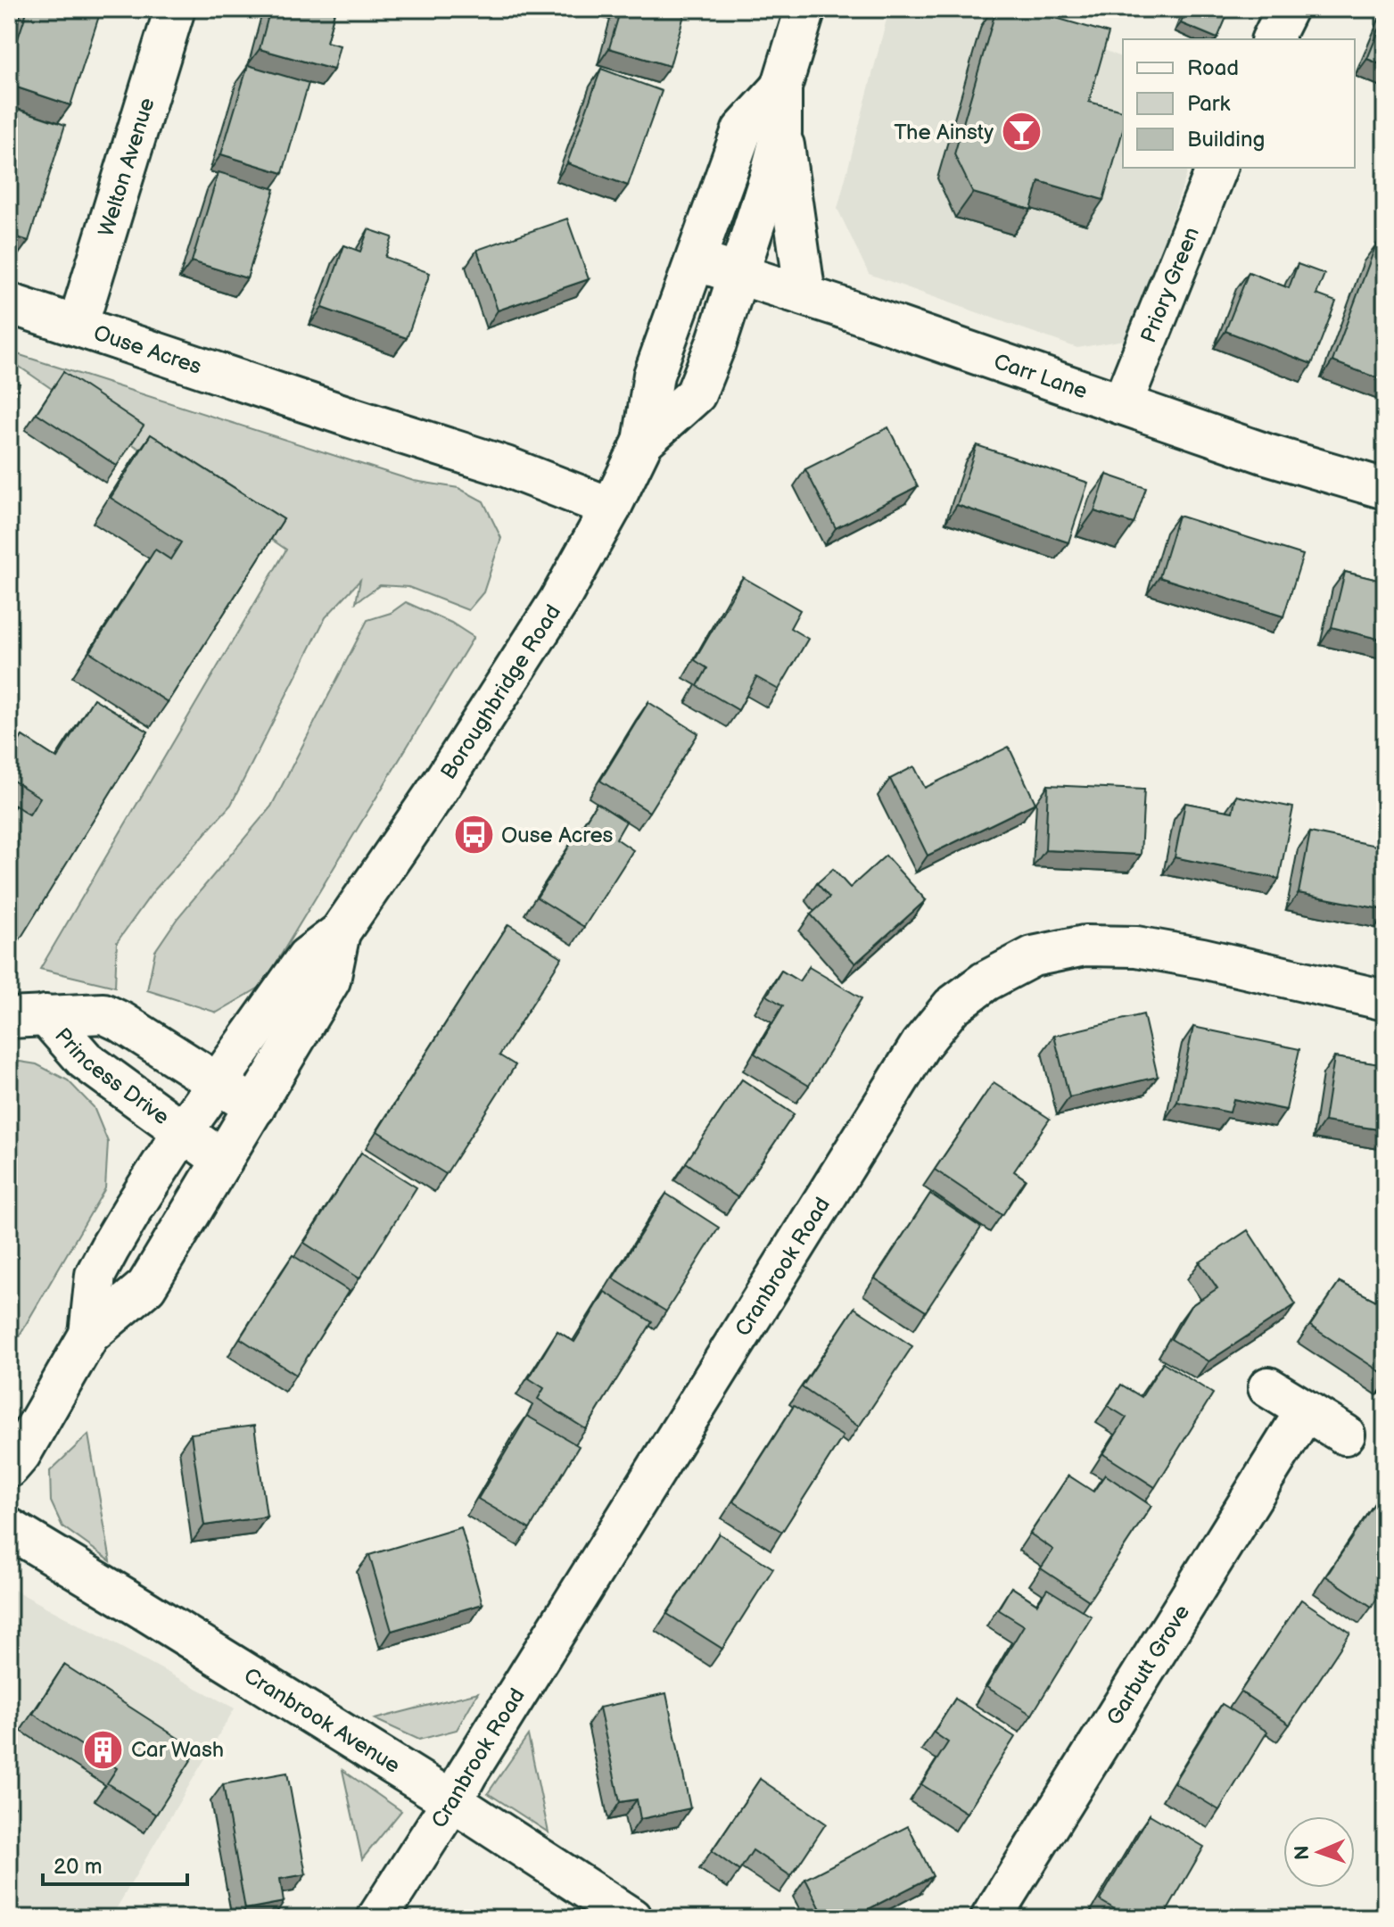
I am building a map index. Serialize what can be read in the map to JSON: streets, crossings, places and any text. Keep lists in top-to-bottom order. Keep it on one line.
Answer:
{"streets":{"street":["Welton Avenue","Priory Green","Ouse Acres","Carr Lane","Boroughbridge Road","Princess Drive","Cranbrook Road","Garbutt Grove","Cranbrook Avenue"]},"crossings":[["Welton Avenue","Ouse Acres"],["Priory Green","Carr Lane"],["Ouse Acres","Boroughbridge Road"],["Carr Lane","Boroughbridge Road"],["Boroughbridge Road","Princess Drive"],["Cranbrook Road","Cranbrook Avenue"]],"places":{"bar":["The Ainsty"],"bus stop":["Ouse Acres"],"building":["Car Wash"]},"legend":["Road","Park","Building"],"scale_bar":"20 m","north":"left"}
